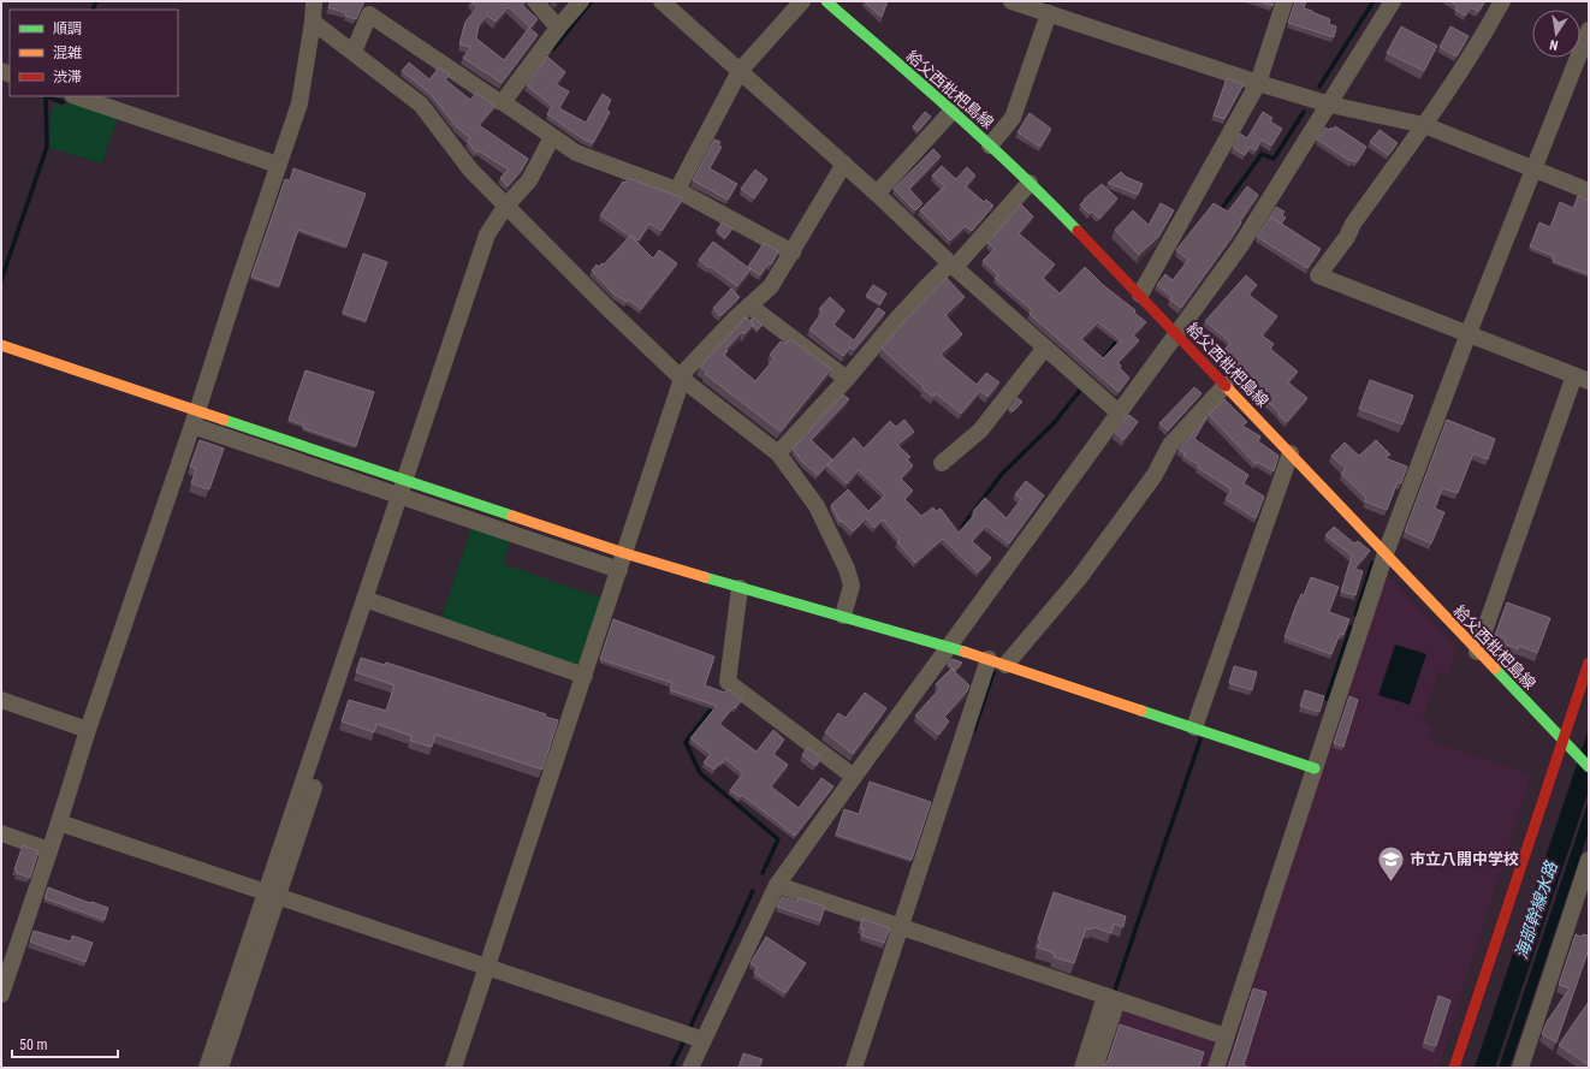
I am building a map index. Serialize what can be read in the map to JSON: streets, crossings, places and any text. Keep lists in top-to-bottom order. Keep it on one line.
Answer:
{"streets":{"street":["給父西枇杷島線"]},"water":["海部幹線水路"],"places":{"school or university":["市立八開中学校"]},"legend":["順調","混雑","渋滞"],"scale_bar":"50 m","north":"bottom"}
